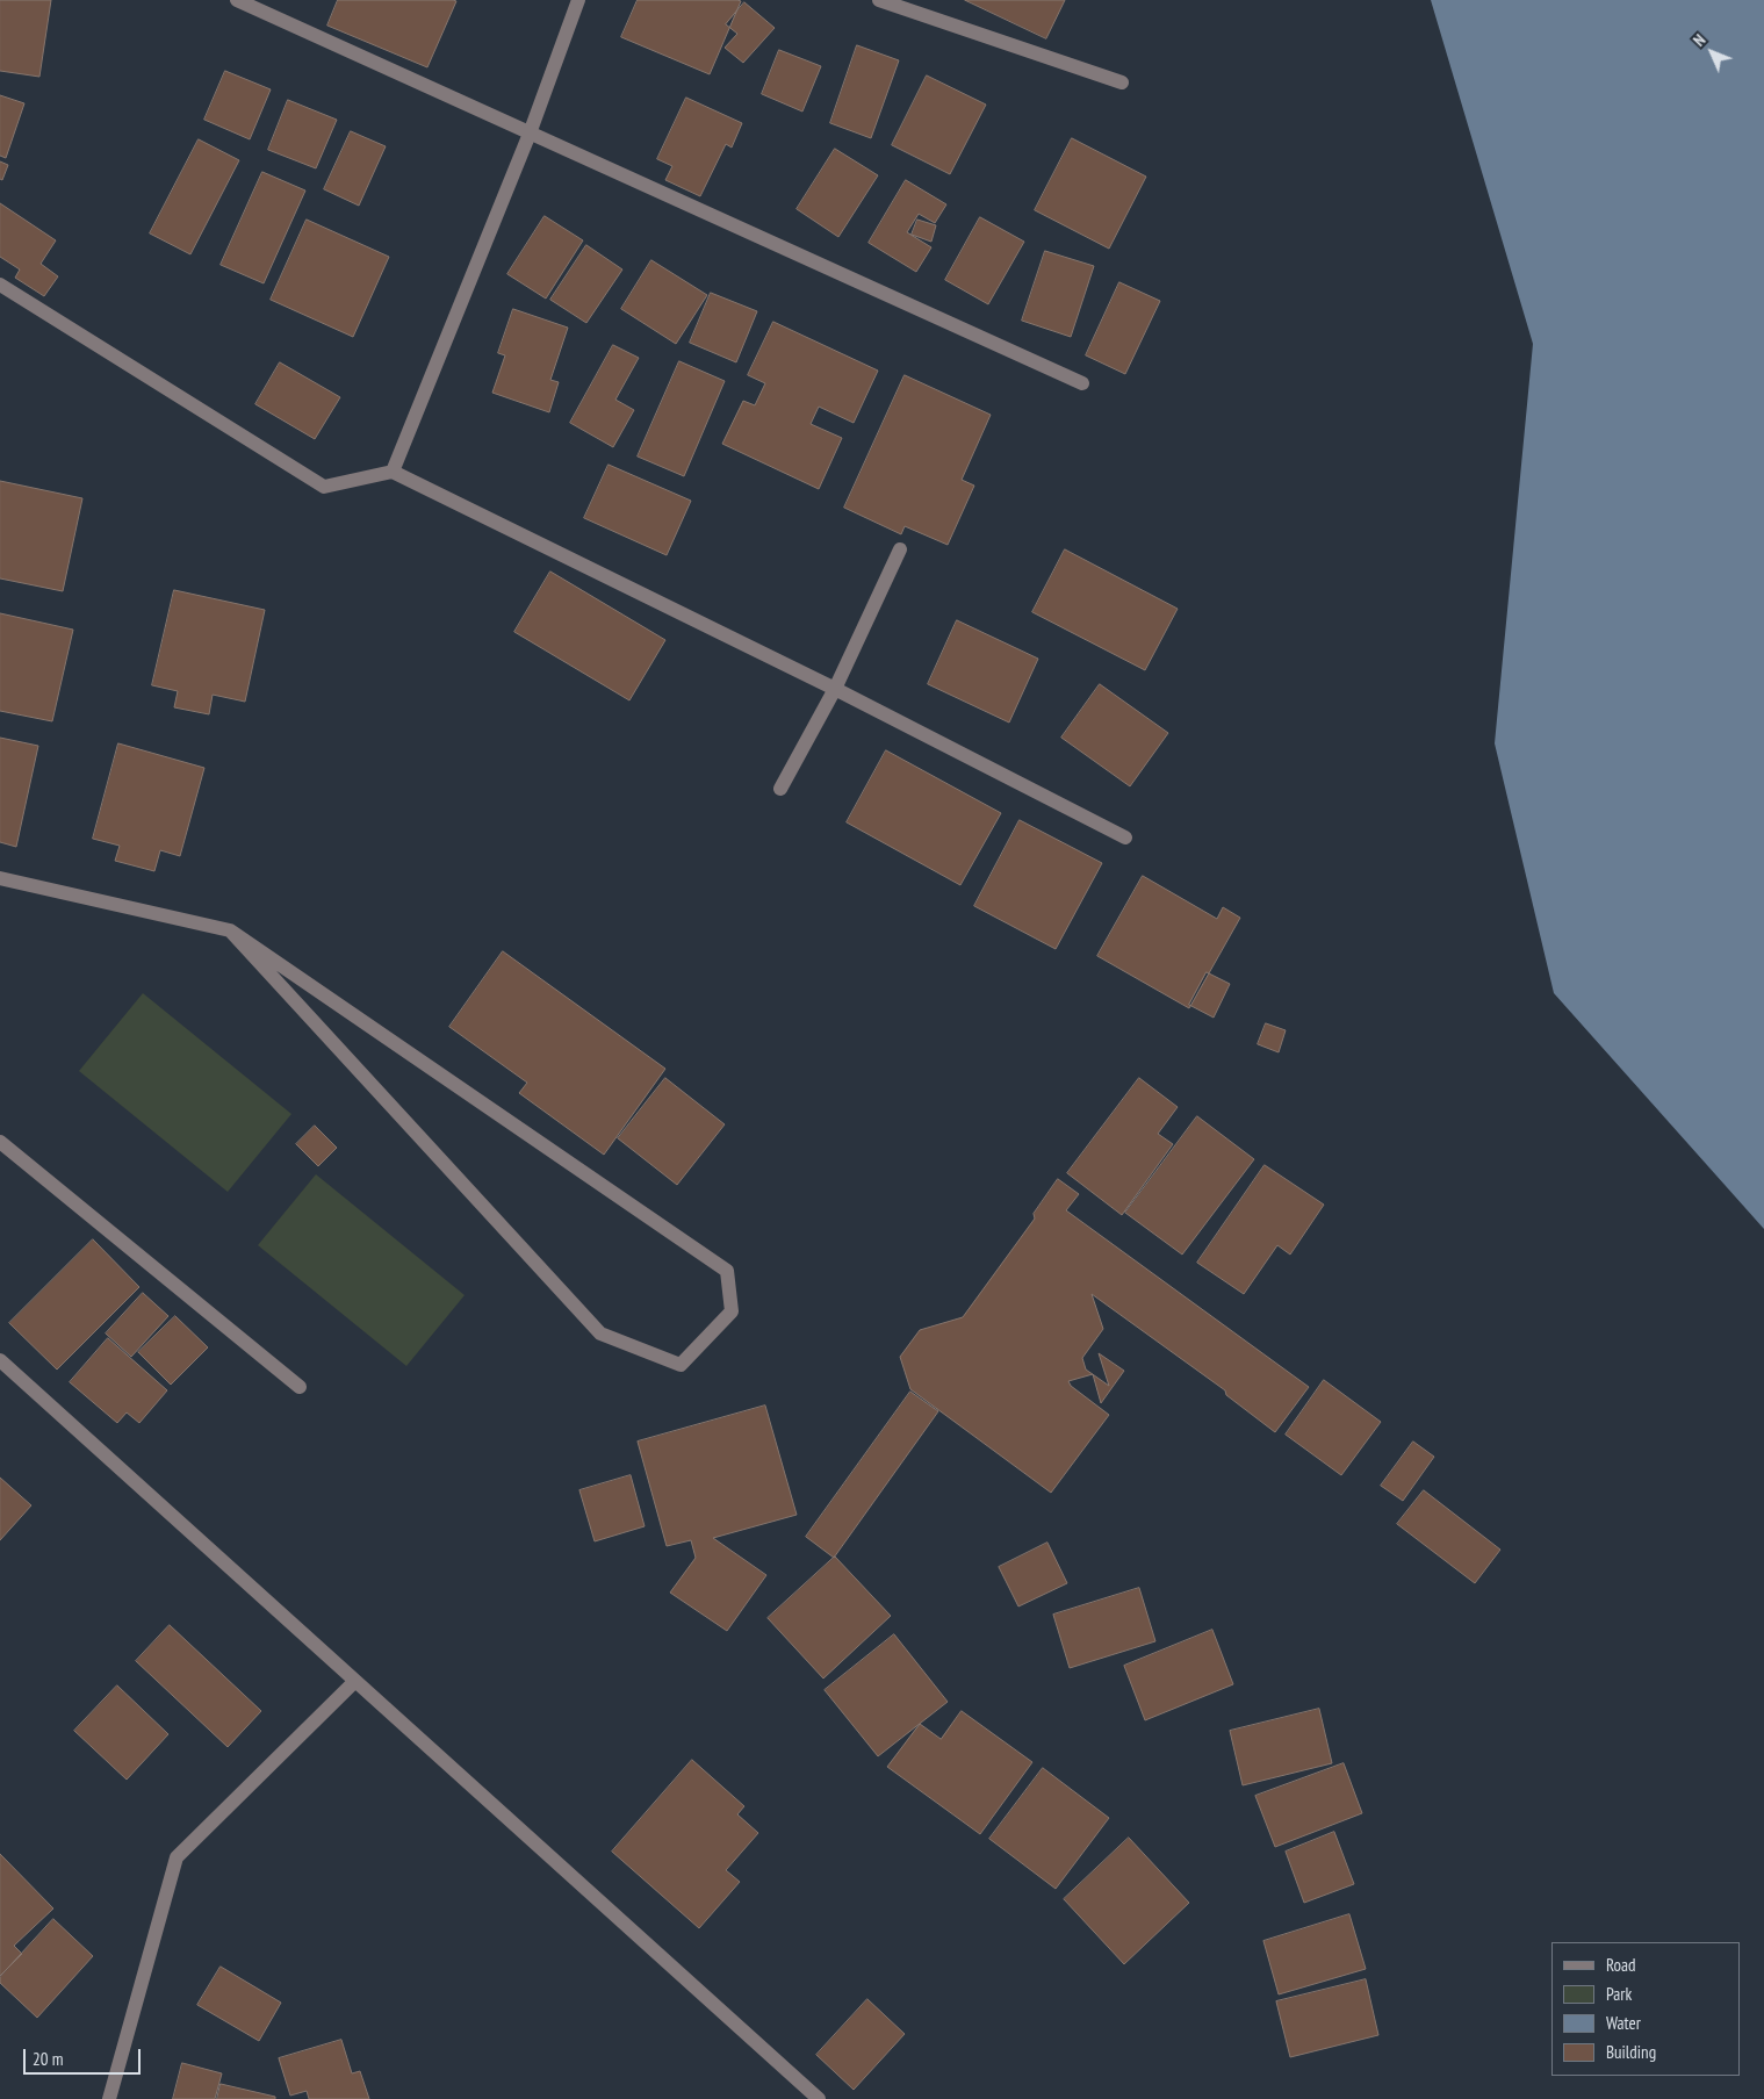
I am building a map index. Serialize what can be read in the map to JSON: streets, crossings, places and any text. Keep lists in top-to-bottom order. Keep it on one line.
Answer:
{"legend":["Road","Park","Water","Building"],"scale_bar":"20 m","north":"top left"}
